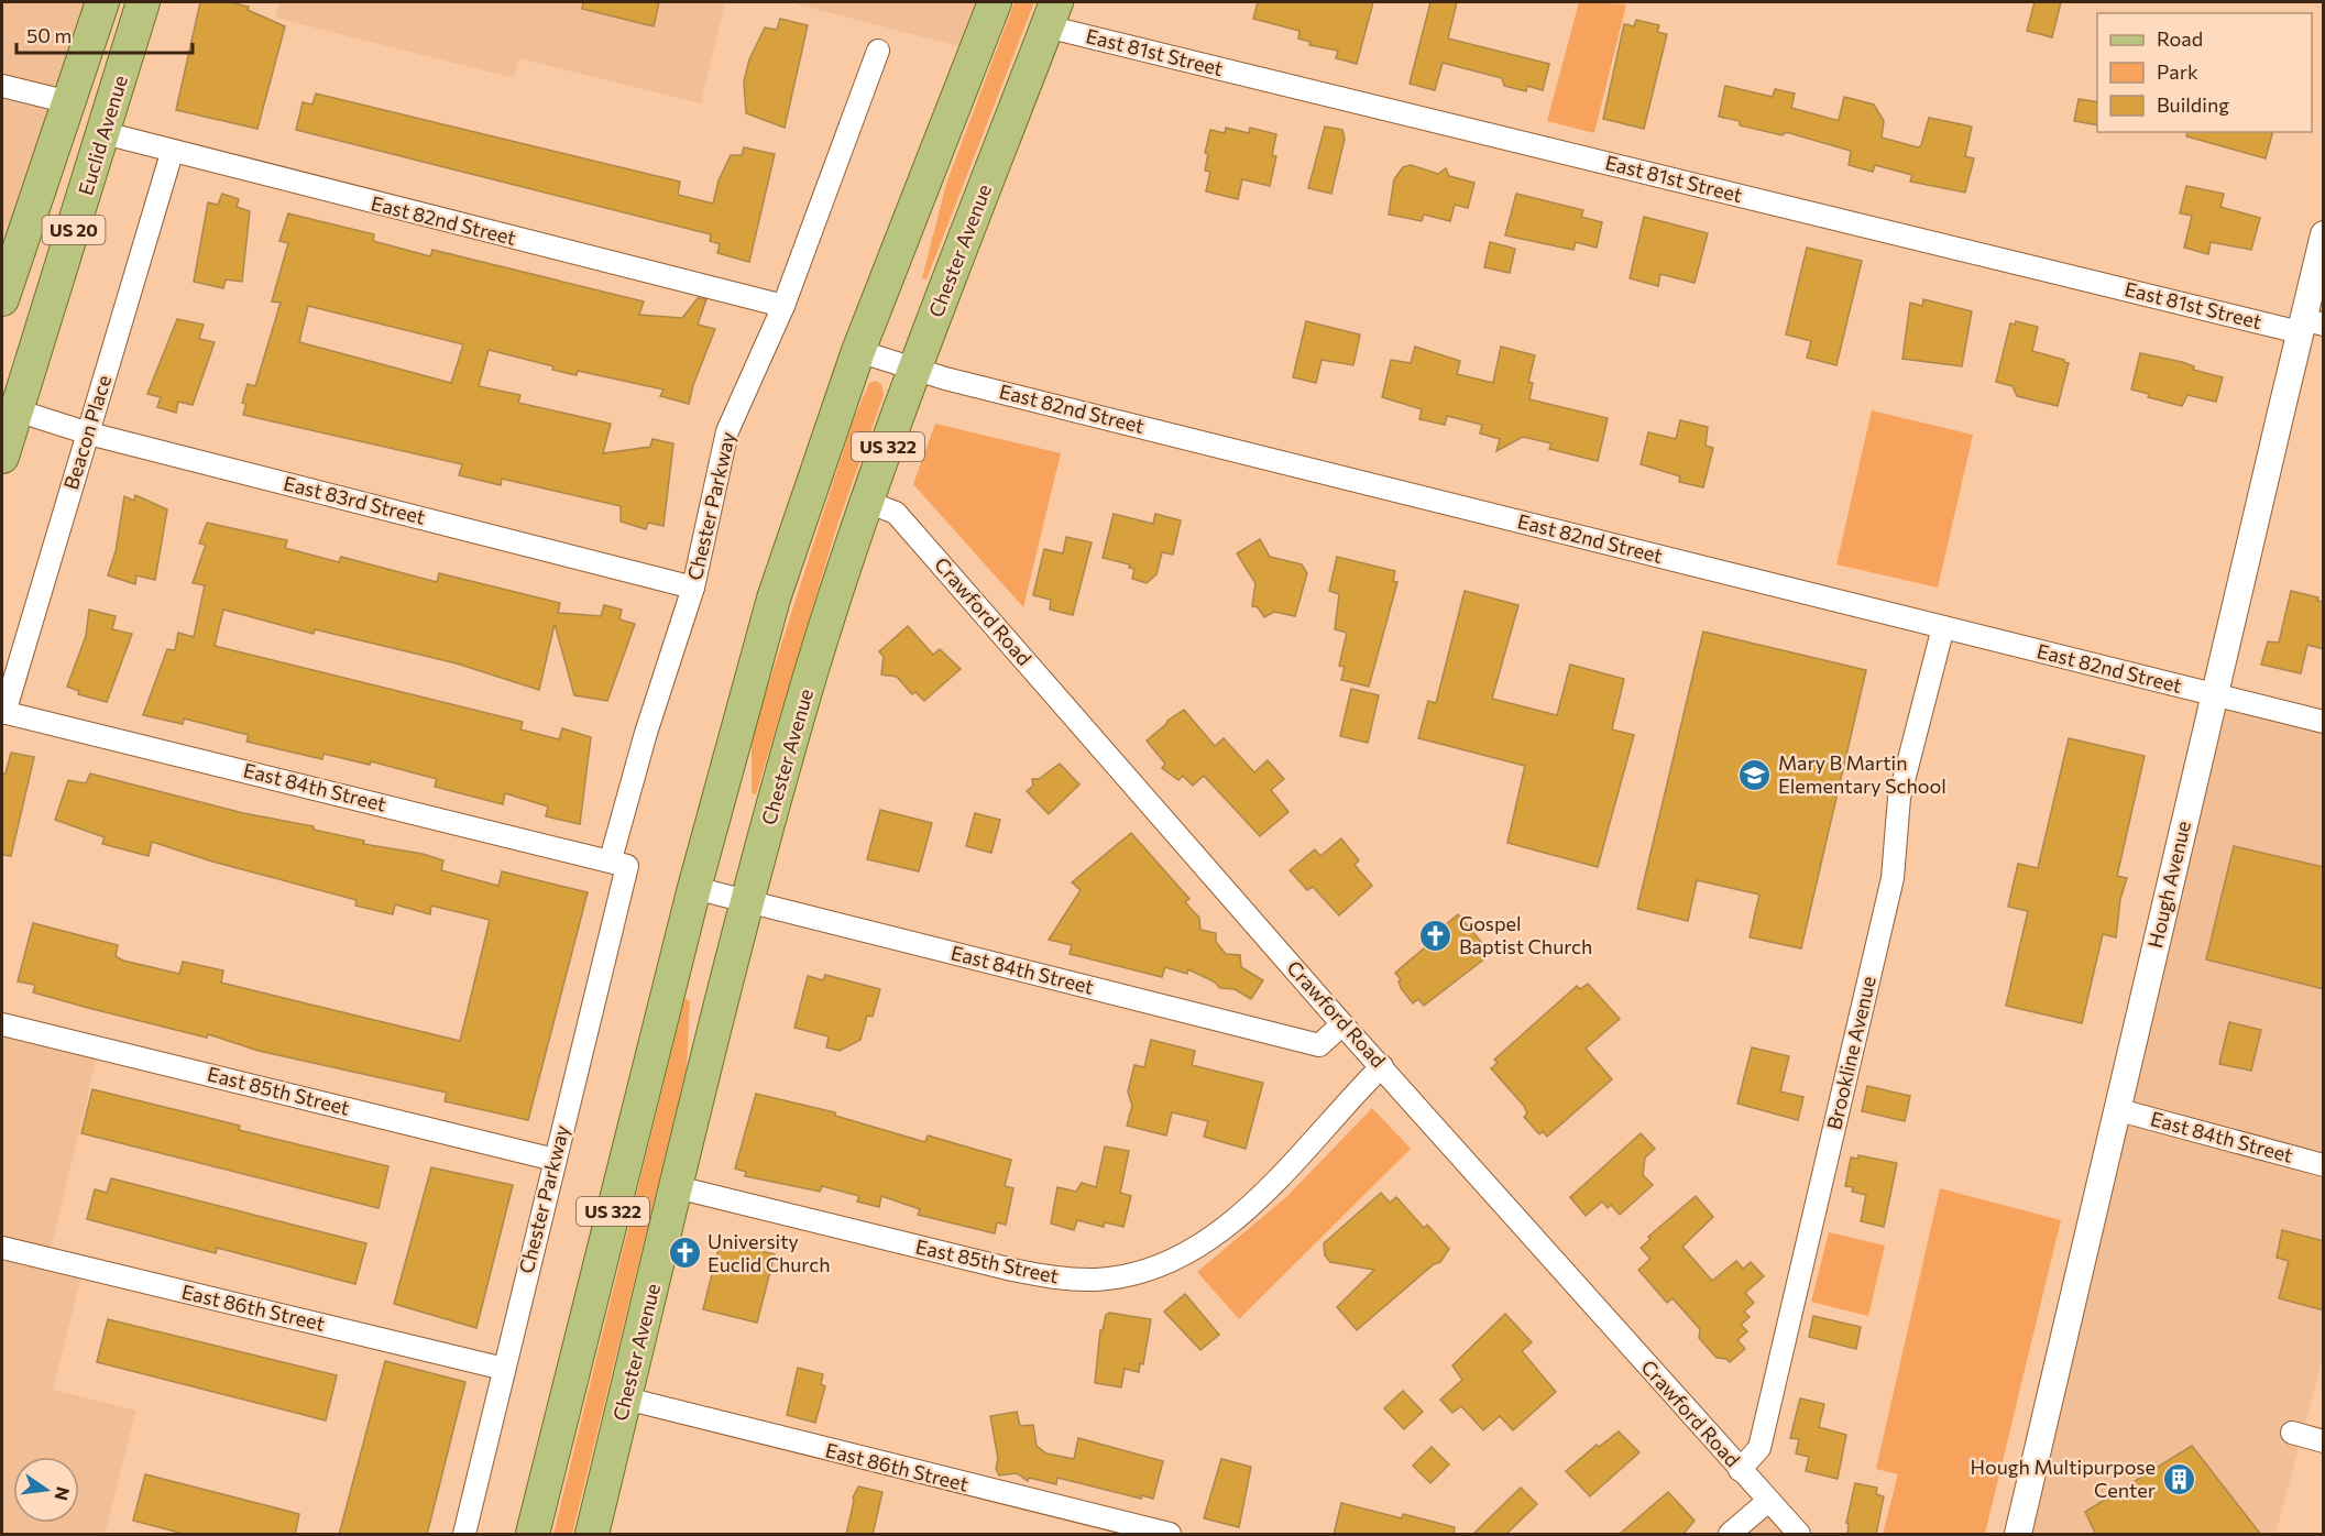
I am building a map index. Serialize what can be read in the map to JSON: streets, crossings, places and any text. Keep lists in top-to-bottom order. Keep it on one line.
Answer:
{"streets":{"main road":["Euclid Avenue","US 20","Chester Avenue","US 322"],"street":["East 81st Street","East 82nd Street","Beacon Place","East 83rd Street","Chester Parkway","Crawford Road","East 84th Street","Hough Avenue","Brookline Avenue","East 85th Street","East 86th Street"]},"crossings":[["East 81st Street","Chester Avenue"],["East 81st Street","Hough Avenue"],["Euclid Avenue","East 82nd Street"],["Euclid Avenue","East 83rd Street"],["East 82nd Street","Chester Avenue"],["East 82nd Street","Beacon Place"],["East 82nd Street","US 322"],["East 82nd Street","Chester Parkway"],["East 82nd Street","Hough Avenue"],["East 82nd Street","Brookline Avenue"],["Chester Avenue","Crawford Road"],["Chester Avenue","East 84th Street"],["Chester Avenue","East 85th Street"],["Chester Avenue","East 86th Street"],["Beacon Place","East 83rd Street"],["Beacon Place","East 84th Street"],["US 322","East 84th Street"],["East 83rd Street","Chester Parkway"],["Chester Parkway","East 84th Street"],["Chester Parkway","East 85th Street"],["Chester Parkway","East 86th Street"],["Crawford Road","East 84th Street"],["Crawford Road","Brookline Avenue"],["Crawford Road","East 85th Street"],["East 84th Street","Hough Avenue"]],"places":{"school or university":["Mary B Martin Elementary School"],"church":["Gospel Baptist Church","University Euclid Church"],"building":["Hough Multipurpose Center"]},"legend":["Road","Park","Building"],"scale_bar":"50 m","north":"right"}
